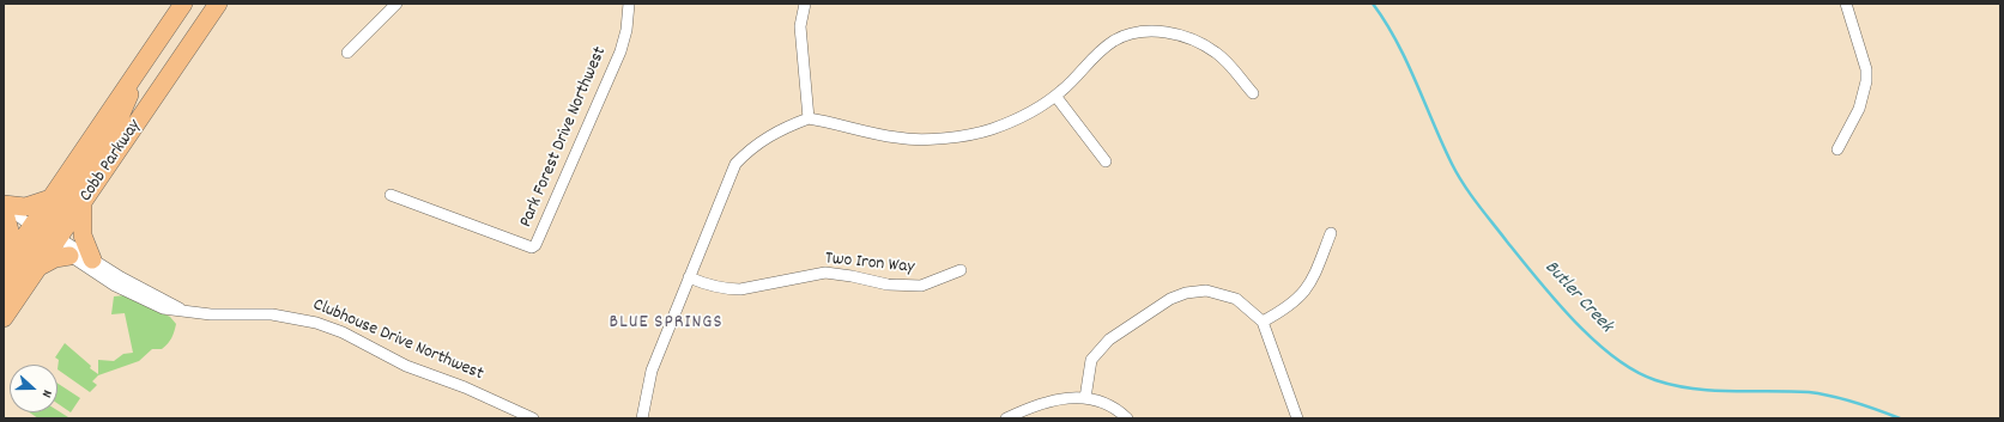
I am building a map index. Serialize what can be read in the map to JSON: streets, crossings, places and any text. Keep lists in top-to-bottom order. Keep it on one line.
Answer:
{"streets":{"main road":["Cobb Parkway"],"street":["Park Forest Drive Northwest","Two Iron Way","Clubhouse Drive Northwest"]},"crossings":[["Cobb Parkway","Clubhouse Drive Northwest"]],"districts":["BLUE SPRINGS"],"water":["Butler Creek"],"north":"right"}
